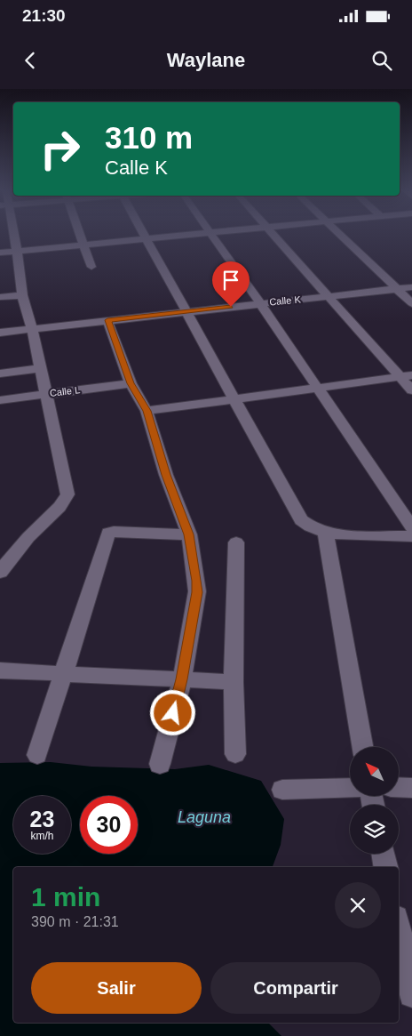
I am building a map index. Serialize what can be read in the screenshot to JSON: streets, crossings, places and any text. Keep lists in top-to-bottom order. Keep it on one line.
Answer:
{"streets":{"street":["Calle K","Calle L"]},"water":["Laguna"],"north":"top left","page":{"status":"21:30","header":"Waylane","turn":["310 m","Calle K"],"speed":"23 km/h","limit":"30","heading":["1 min","390 m · 21:31"],"buttons":["Salir","Compartir"]}}
